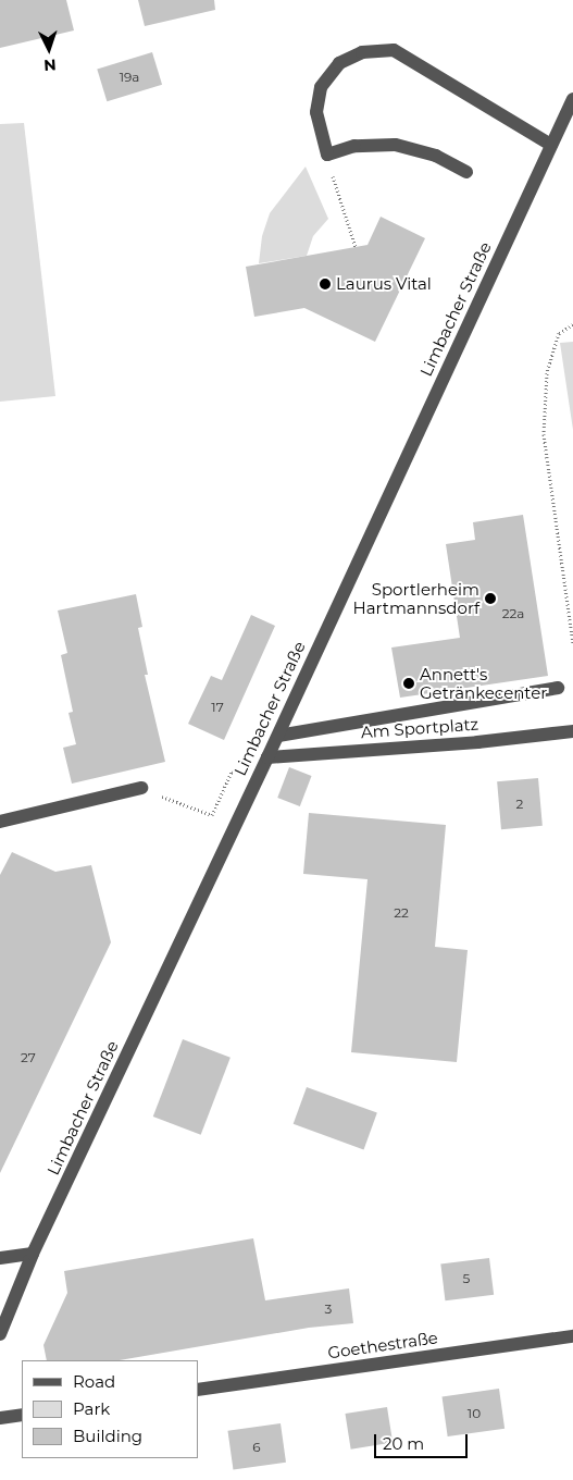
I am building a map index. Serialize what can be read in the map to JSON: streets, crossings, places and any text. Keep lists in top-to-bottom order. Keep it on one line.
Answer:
{"streets":{"street":["Limbacher Straße","Am Sportplatz","Goethestraße"]},"crossings":[["Limbacher Straße","Am Sportplatz"]],"places":["Laurus Vital","Sportlerheim Hartmannsdorf","Annett's Getränkecenter"],"house_numbers":["19a","22a","17","2","22","27","5","3","10","6"],"legend":["Road","Park","Building"],"scale_bar":"20 m","north":"bottom"}
